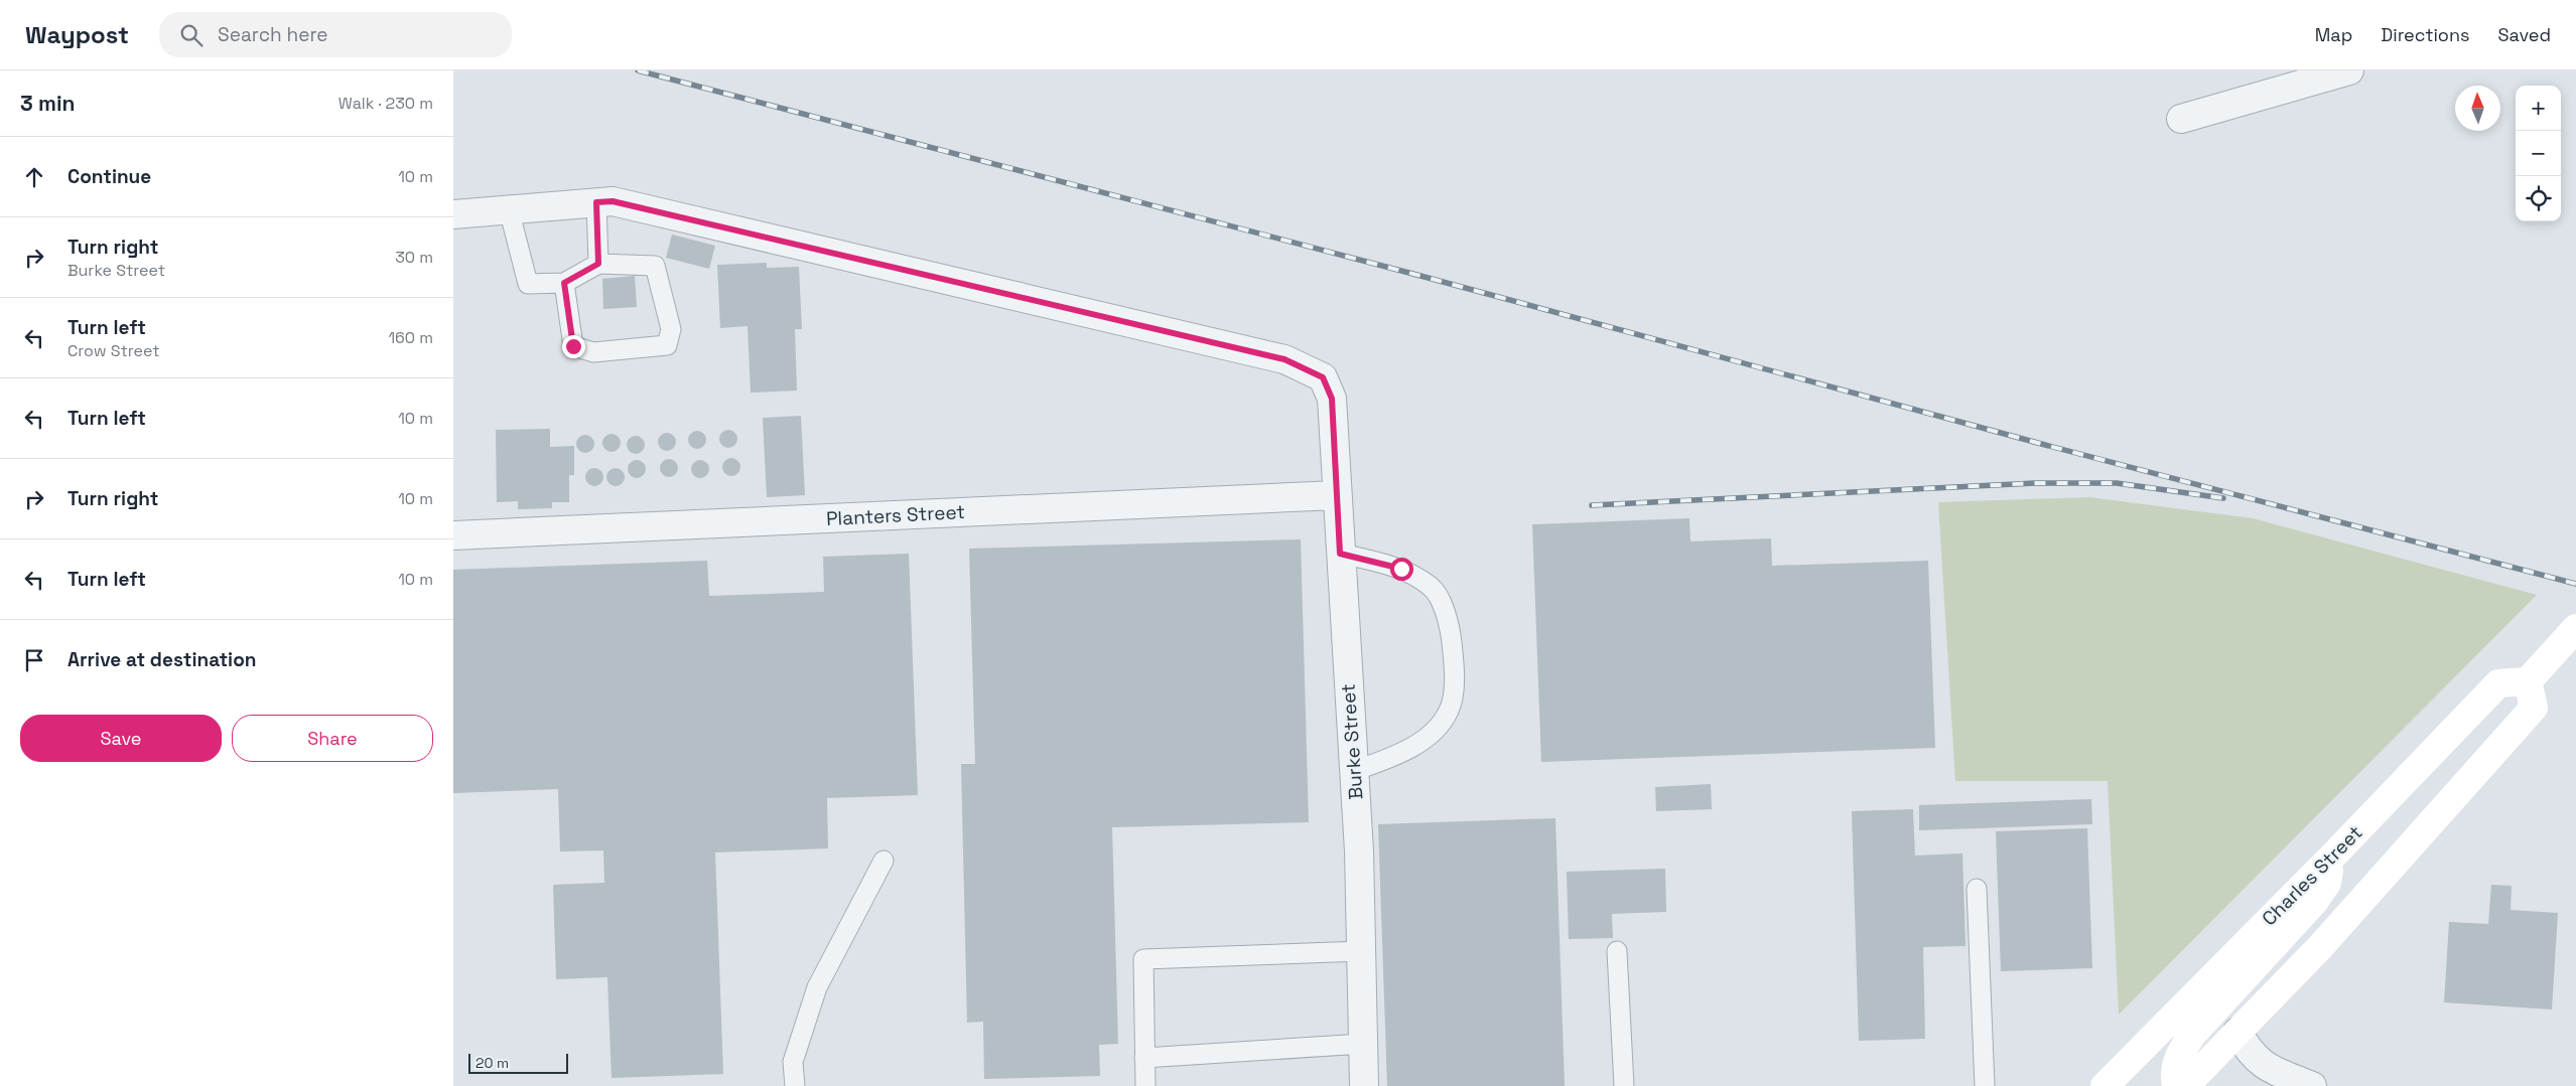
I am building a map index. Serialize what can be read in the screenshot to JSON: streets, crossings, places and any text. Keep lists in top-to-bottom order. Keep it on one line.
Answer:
{"streets":{"main road":["Charles Street"],"street":["Planters Street","Burke Street"]},"crossings":[["Planters Street","Burke Street"]],"scale_bar":"20 m","north":"top","page":{"header":"Waypost","search":"Search here","nav":["Map","Directions","Saved"],"heading":["3 min","Walk · 230 m"],"map_buttons":["+","−"],"list":[["Continue","10 m"],["Turn right","Burke Street","30 m"],["Turn left","Crow Street","160 m"],["Turn left","10 m"],["Turn right","10 m"],["Turn left","10 m"],"Arrive at destination"],"buttons":["Save","Share"],"scale":"20 m"}}
